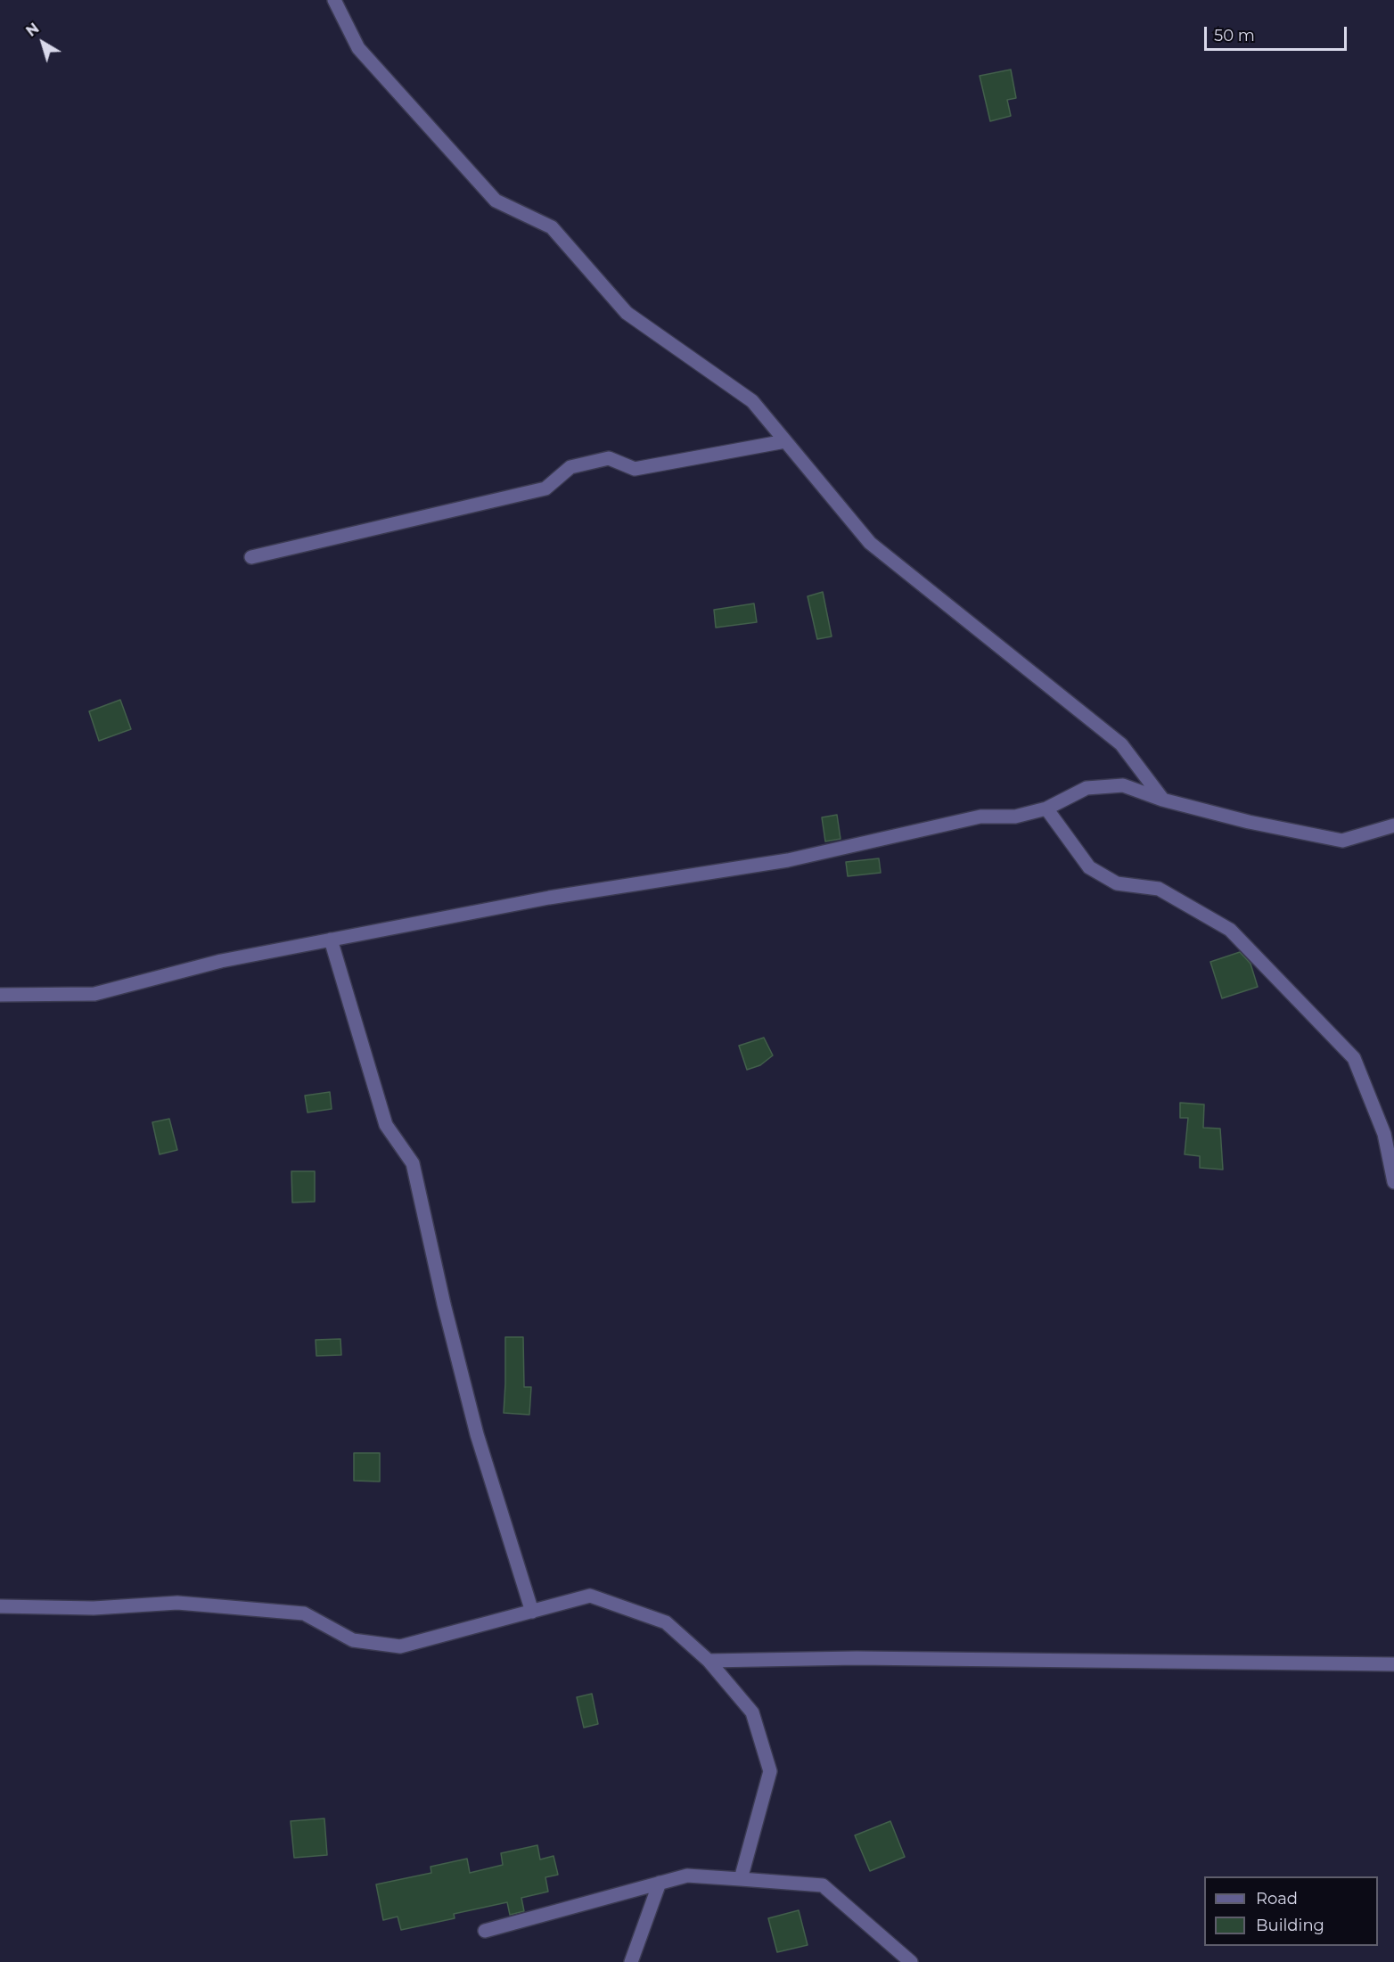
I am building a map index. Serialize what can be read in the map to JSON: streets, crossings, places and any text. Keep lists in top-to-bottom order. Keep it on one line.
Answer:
{"legend":["Road","Building"],"scale_bar":"50 m","north":"top left"}
